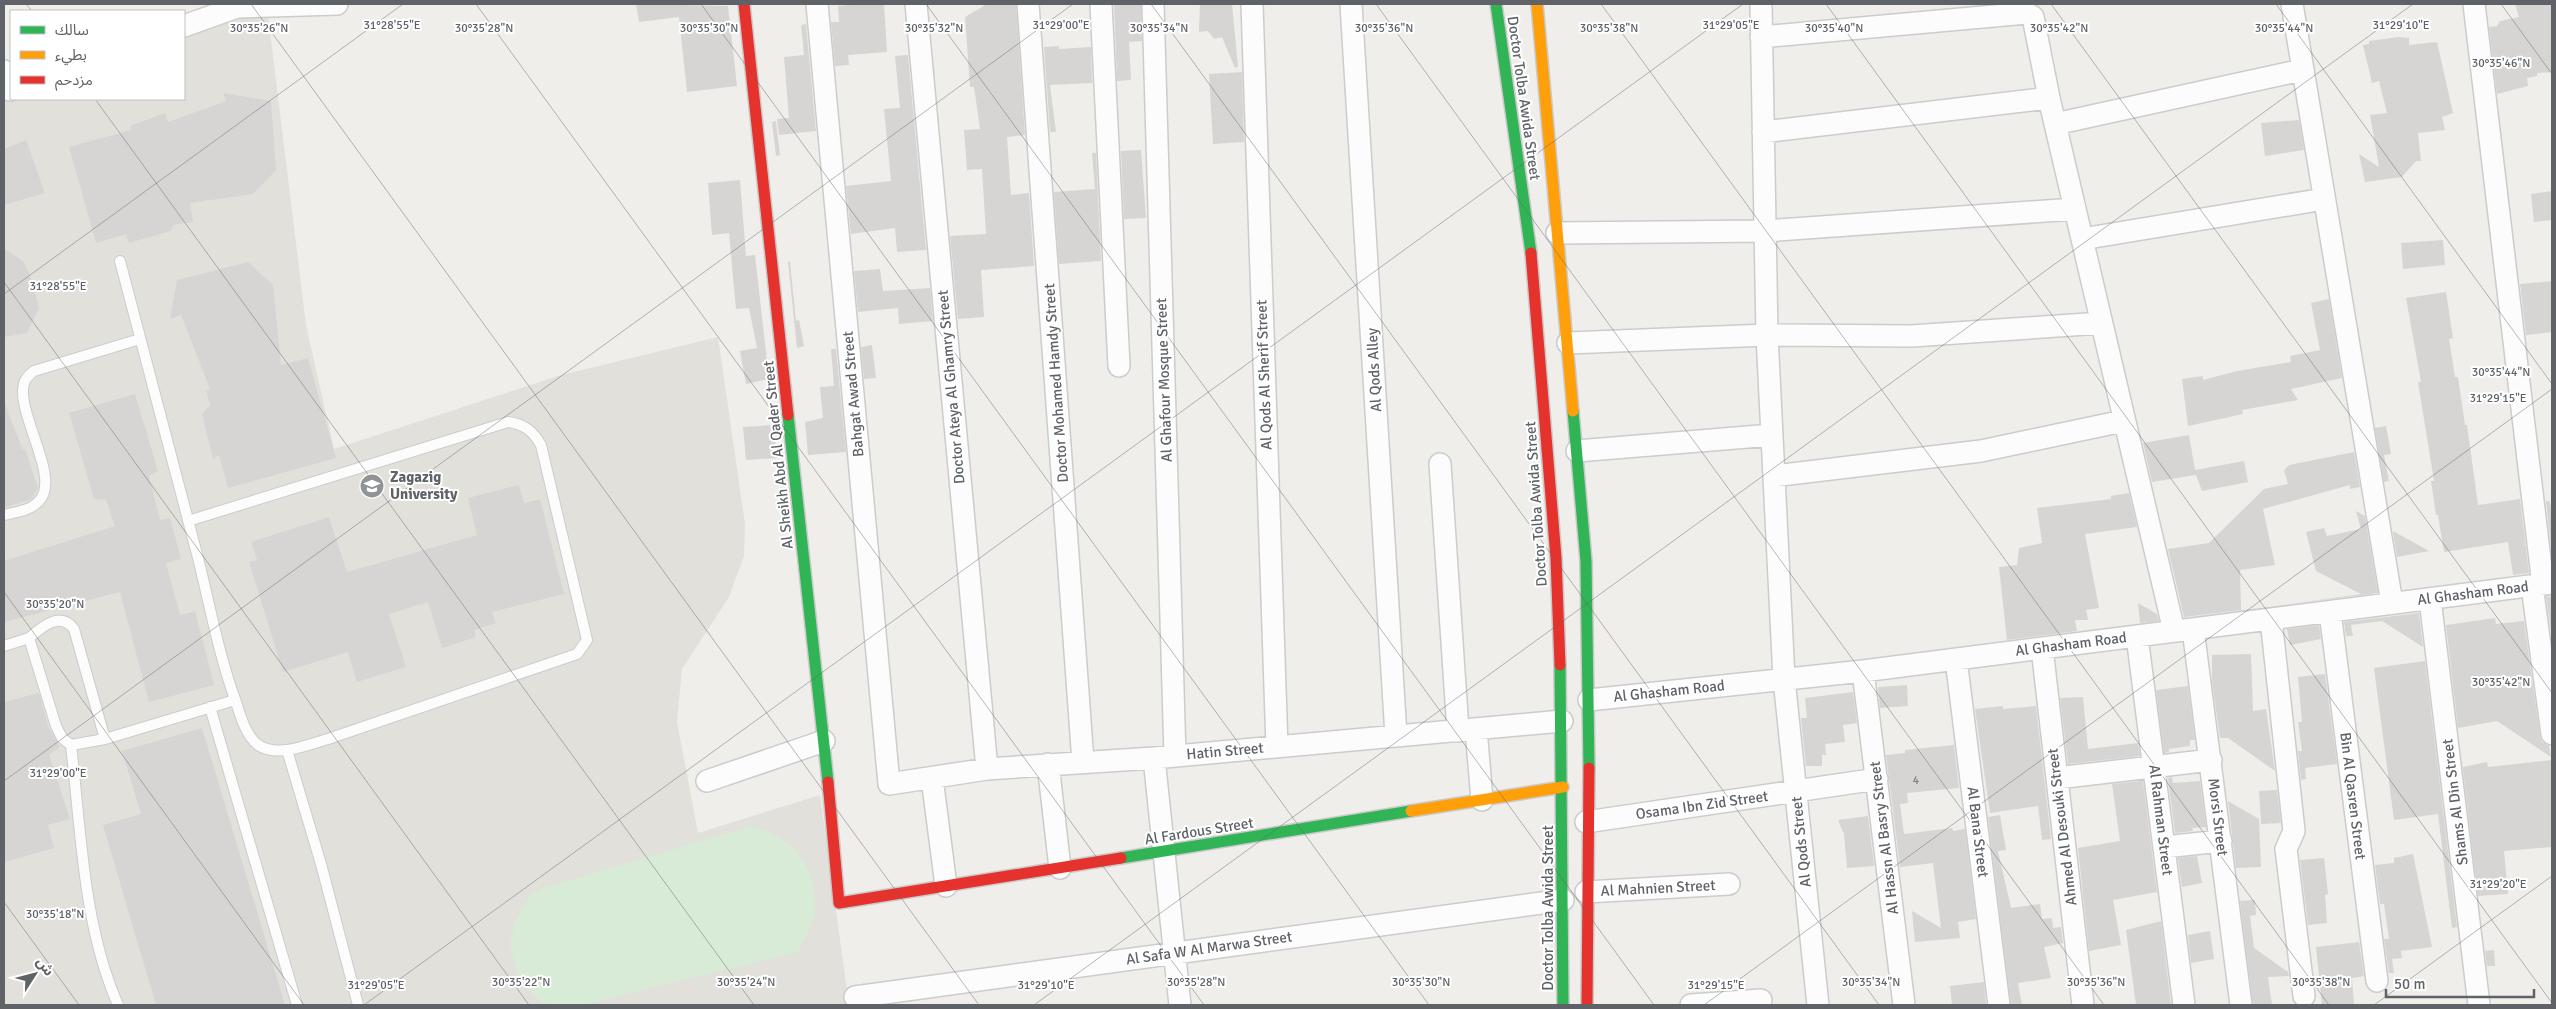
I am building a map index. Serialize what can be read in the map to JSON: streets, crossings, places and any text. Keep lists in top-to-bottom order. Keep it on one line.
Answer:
{"streets":{"street":["Doctor Tolba Awida Street","Al Qods Alley","Al Qods Al Sherif Street","Al Ghafour Mosque Street","Doctor Mohamed Hamdy Street","Doctor Ateya Al Ghamry Street","Bahgat Awad Street","Al Sheikh Abd Al Qader Street","Al Ghasham Road","Hatin Street","Bin Al Qasren Street","Shams Al Din Street","Osama Ibn Zid Street","Morsi Street","Al Rahman Street","Ahmed Al Desouki Street","Al Fardous Street","Al Bana Street","Al Hassn Al Basry Street","Al Qods Street","Al Mahnien Street","Al Safa W Al Marwa Street"]},"crossings":[["Doctor Tolba Awida Street","Al Ghasham Road"],["Doctor Tolba Awida Street","Hatin Street"],["Doctor Tolba Awida Street","Osama Ibn Zid Street"],["Doctor Tolba Awida Street","Al Fardous Street"],["Doctor Tolba Awida Street","Al Mahnien Street"],["Doctor Tolba Awida Street","Al Safa W Al Marwa Street"],["Al Qods Alley","Hatin Street"],["Al Qods Al Sherif Street","Hatin Street"],["Al Ghafour Mosque Street","Hatin Street"],["Doctor Mohamed Hamdy Street","Hatin Street"],["Doctor Ateya Al Ghamry Street","Hatin Street"],["Bahgat Awad Street","Hatin Street"],["Al Sheikh Abd Al Qader Street","Al Fardous Street"],["Al Ghasham Road","Bin Al Qasren Street"],["Al Ghasham Road","Shams Al Din Street"],["Al Ghasham Road","Morsi Street"],["Al Ghasham Road","Al Rahman Street"],["Al Ghasham Road","Ahmed Al Desouki Street"],["Al Ghasham Road","Al Bana Street"],["Al Ghasham Road","Al Hassn Al Basry Street"],["Al Ghasham Road","Al Qods Street"],["Osama Ibn Zid Street","Al Hassn Al Basry Street"],["Osama Ibn Zid Street","Al Qods Street"],["Morsi Street","Al Qods Street"]],"places":{"school or university":["Zagazig University"]},"house_numbers":["4"],"legend":["سالك","بطيء","مزدحم"],"scale_bar":"50 m","north":"top right","coordinates":["31°28'55\"E","31°29'00\"E","31°29'05\"E","31°29'10\"E","30°35'26\"N","30°35'28\"N","30°35'30\"N","30°35'32\"N","30°35'34\"N","30°35'36\"N","30°35'38\"N","30°35'40\"N","30°35'44\"N","30°35'42\"N","30°35'46\"N","31°29'15\"E","30°35'20\"N","31°29'20\"E","30°35'18\"N","30°35'22\"N","30°35'24\"N"]}
